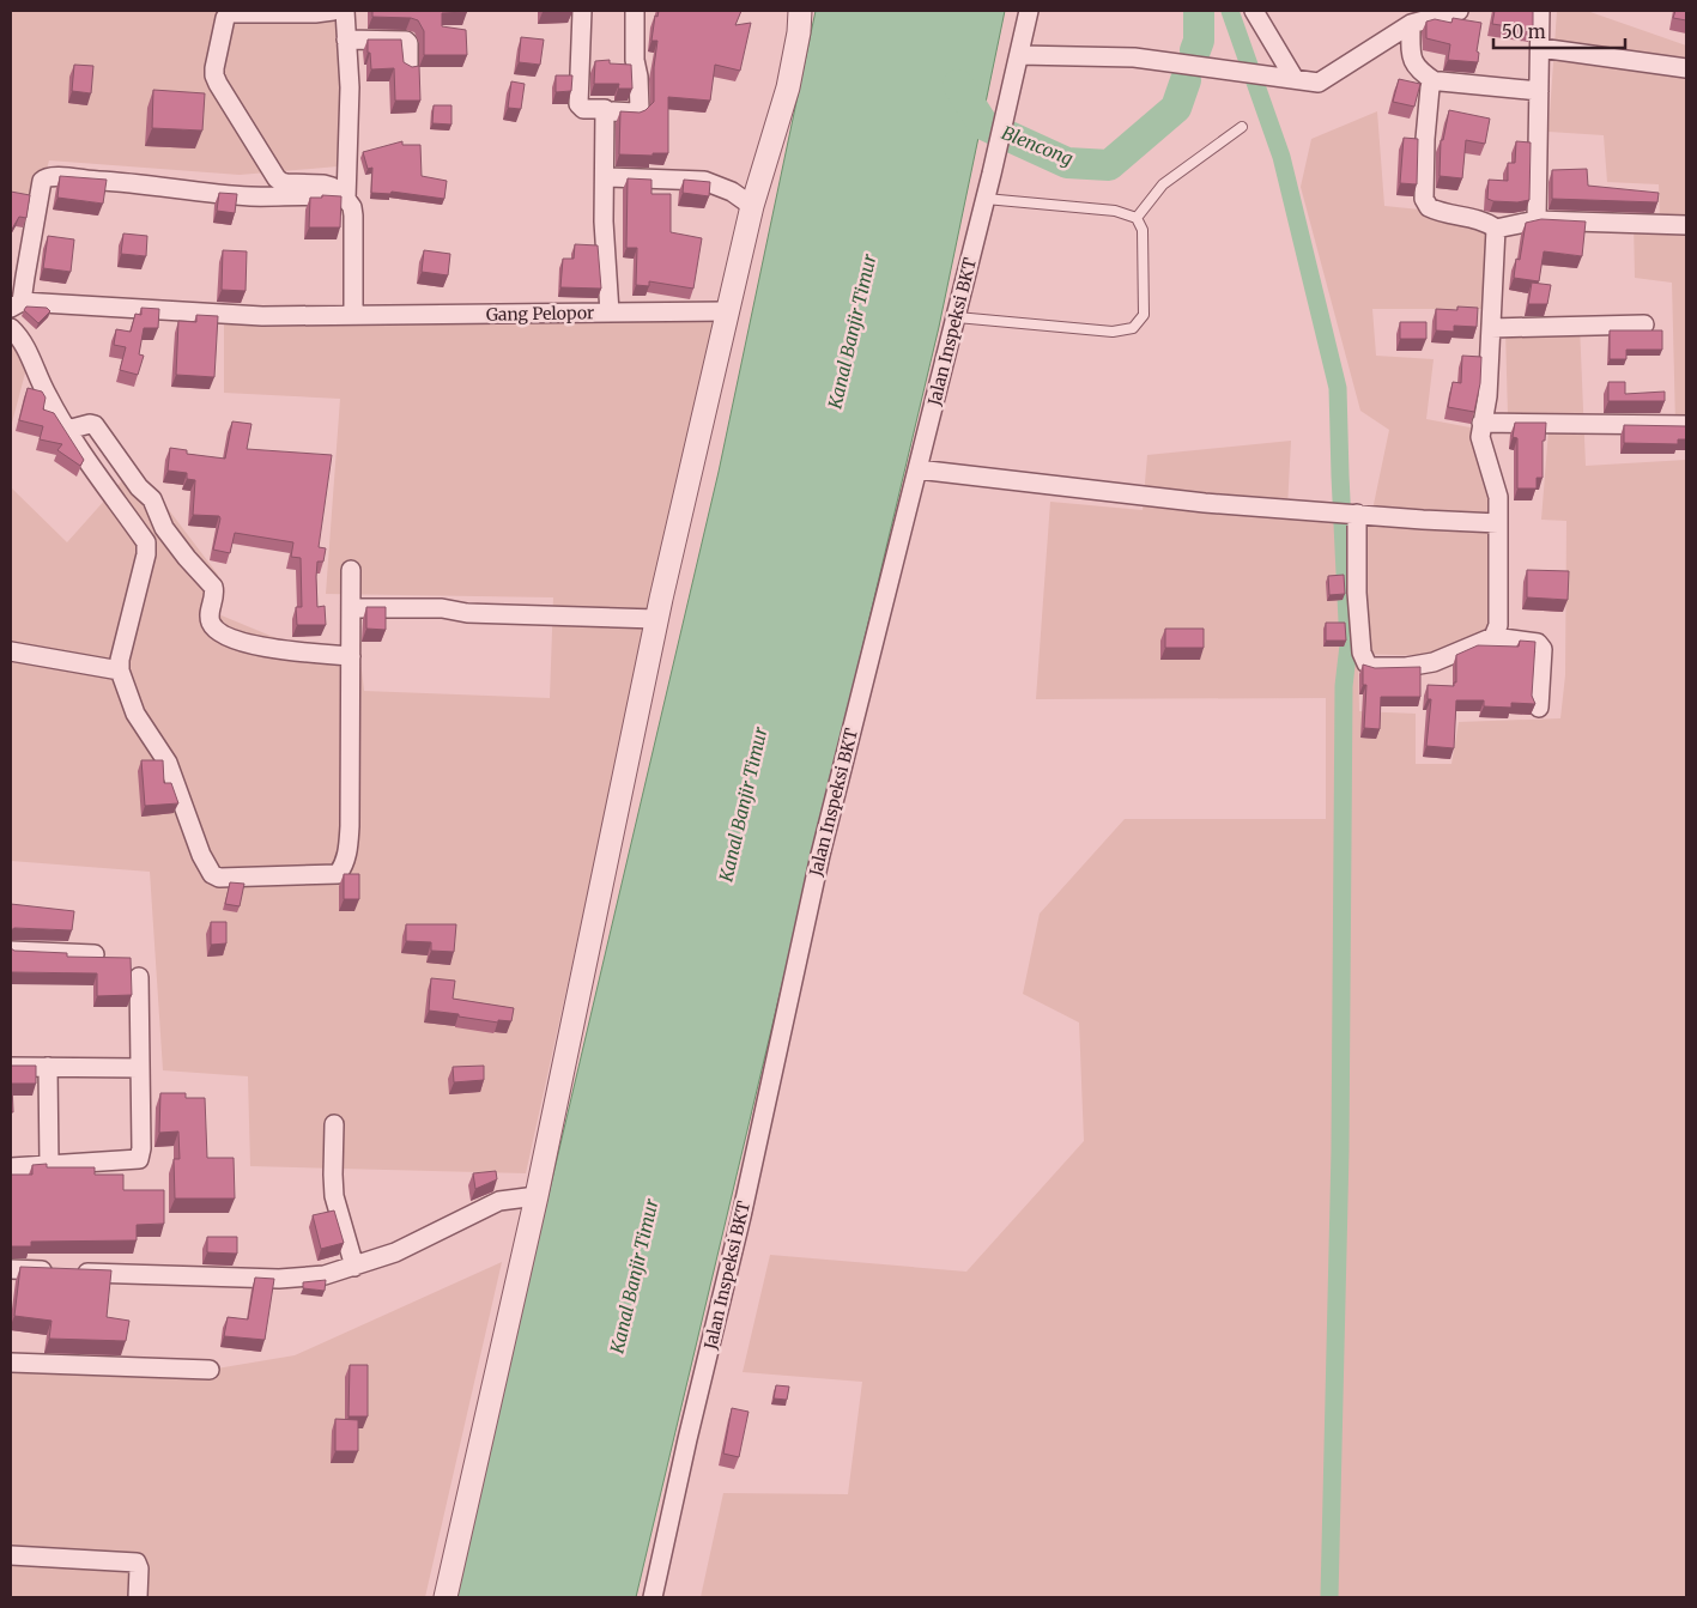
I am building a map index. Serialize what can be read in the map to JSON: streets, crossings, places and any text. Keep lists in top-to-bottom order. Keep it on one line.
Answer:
{"streets":{"street":["Gang Pelopor","Jalan Inspeksi BKT"]},"water":["Blencong","Kanal Banjir Timur"],"scale_bar":"50 m"}
